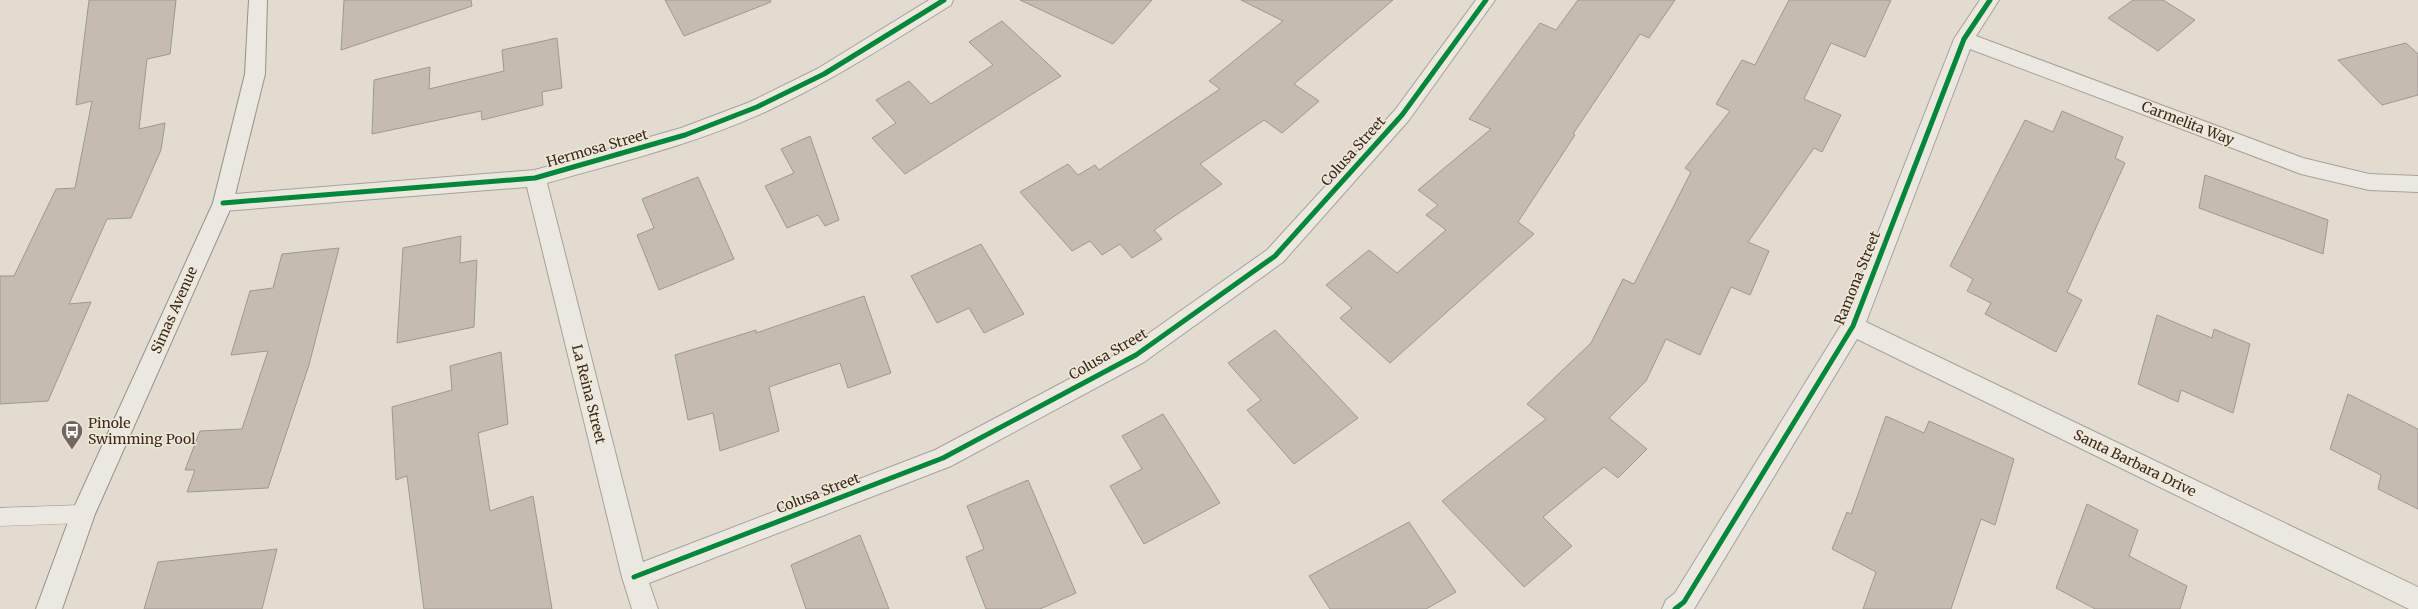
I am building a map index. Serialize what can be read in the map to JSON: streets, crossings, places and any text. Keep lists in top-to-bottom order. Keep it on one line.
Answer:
{"streets":{"street":["Carmelita Way","Hermosa Street","Colusa Street","Ramona Street","Simas Avenue","La Reina Street","Santa Barbara Drive"]},"crossings":[["Carmelita Way","Ramona Street"],["Hermosa Street","Simas Avenue"],["Hermosa Street","La Reina Street"],["Colusa Street","La Reina Street"],["Ramona Street","Santa Barbara Drive"]],"places":{"bus stop":["Pinole Swimming Pool"]}}
